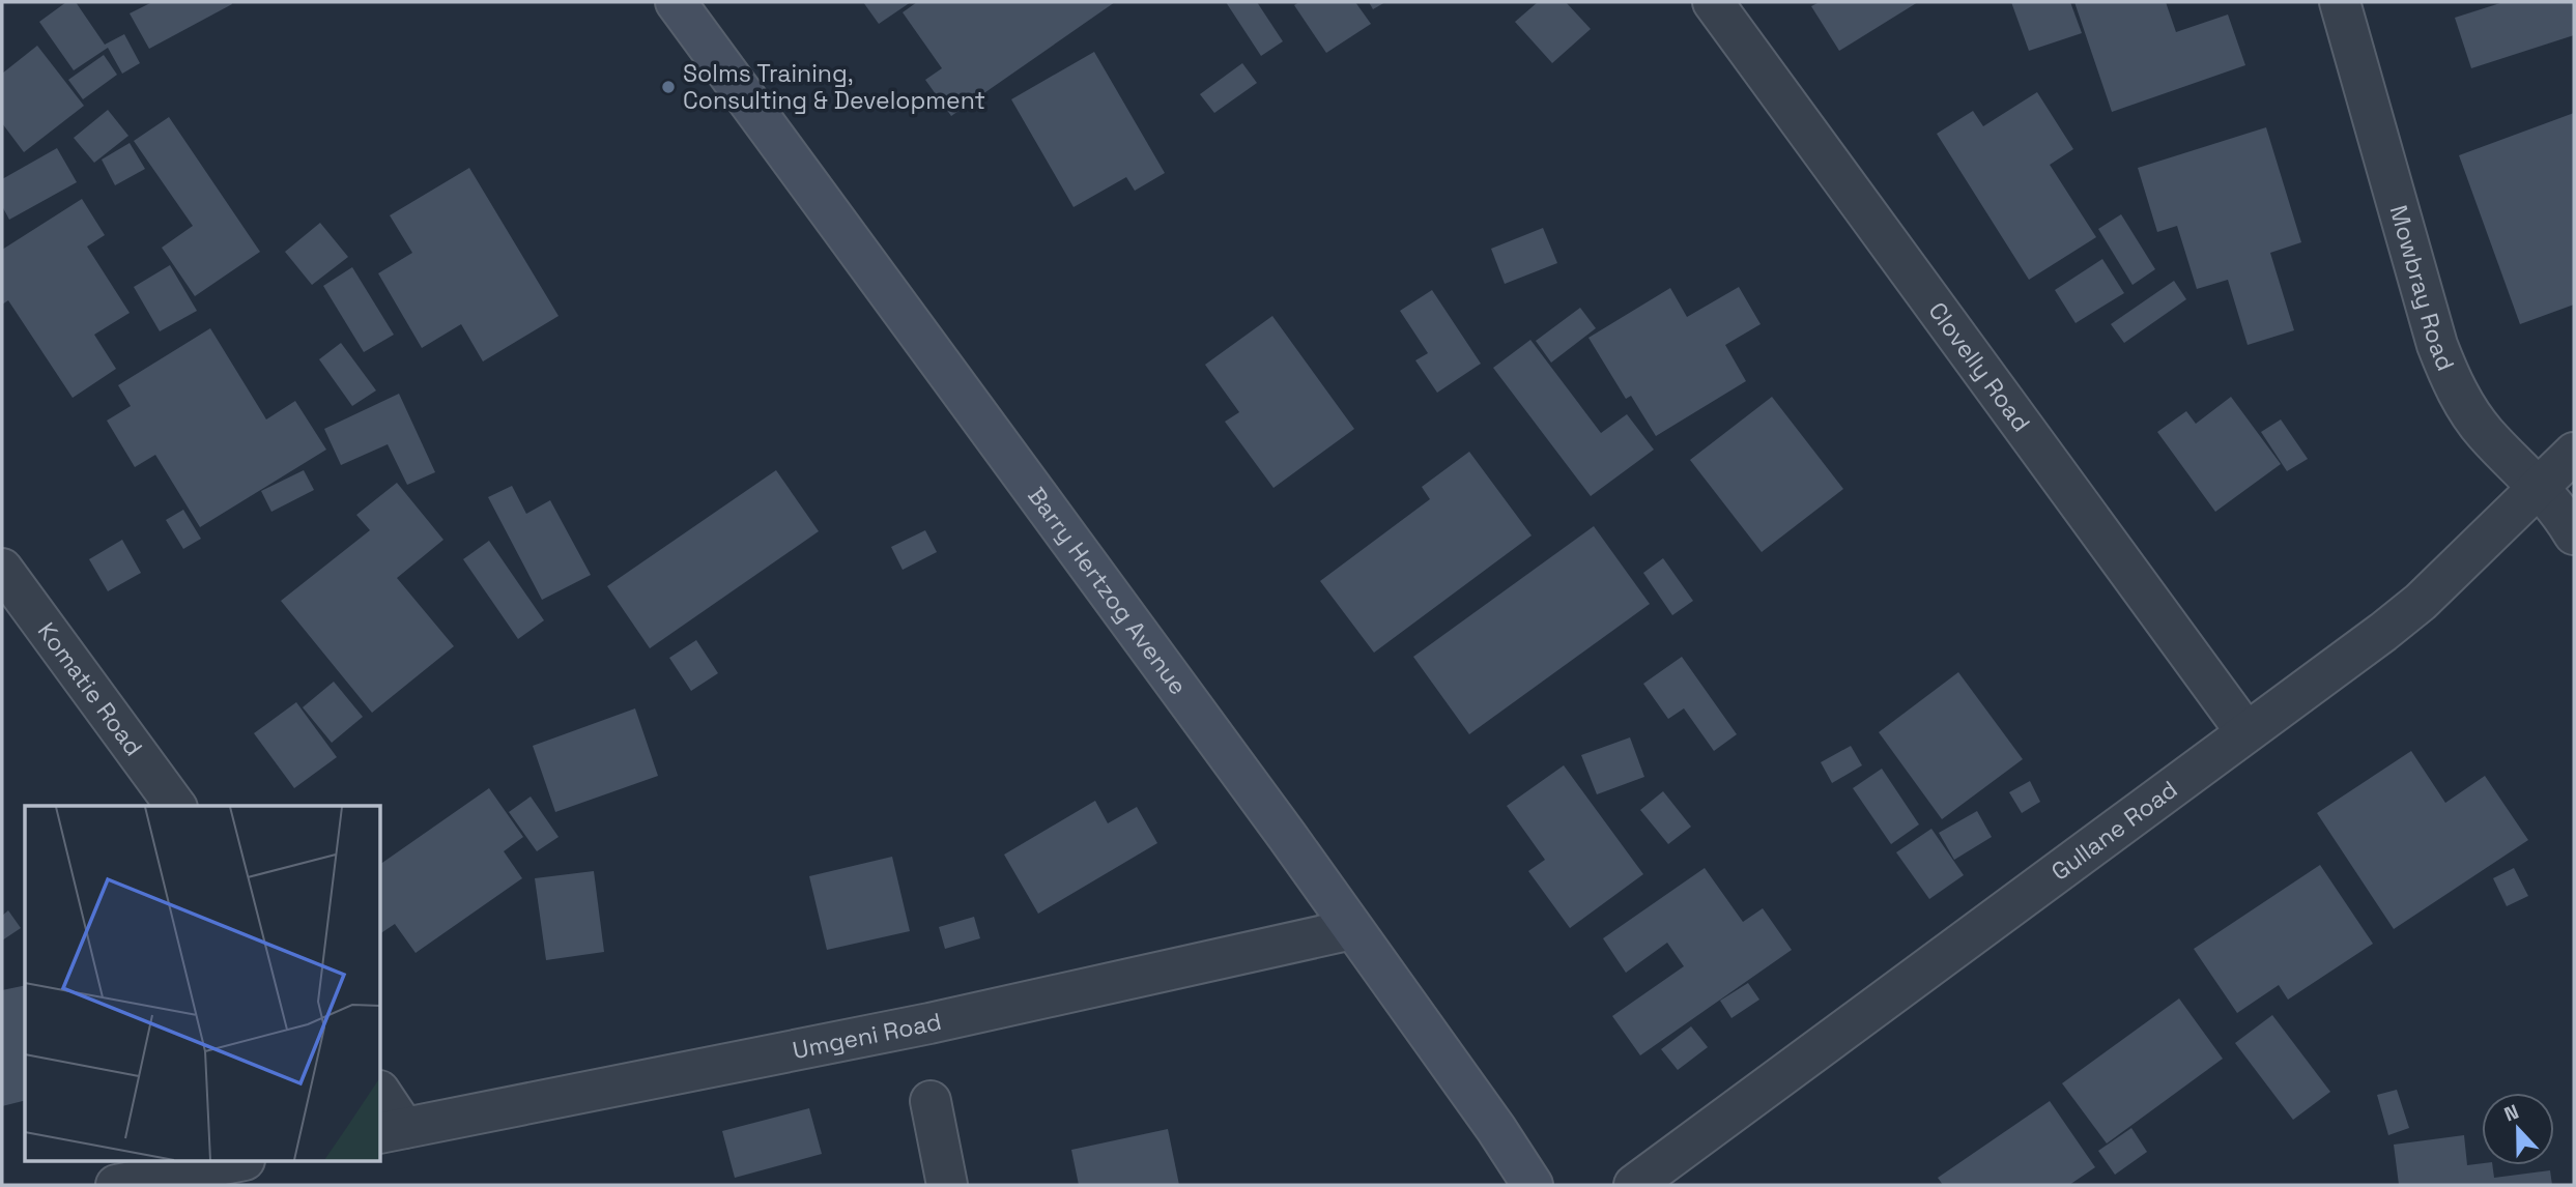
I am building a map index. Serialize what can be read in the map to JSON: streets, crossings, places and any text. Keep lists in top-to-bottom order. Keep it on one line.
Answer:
{"streets":{"main road":["Barry Hertzog Avenue"],"street":["Mowbray Road","Clovelly Road","Komatie Road","Gullane Road","Umgeni Road"]},"crossings":[["Mowbray Road","Gullane Road"],["Clovelly Road","Gullane Road"],["Barry Hertzog Avenue","Umgeni Road"]],"places":["Solms Training, Consulting & Development"],"north":"top"}
